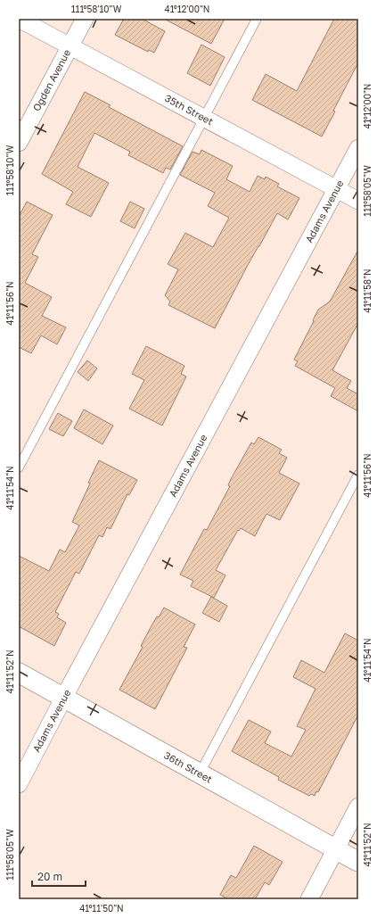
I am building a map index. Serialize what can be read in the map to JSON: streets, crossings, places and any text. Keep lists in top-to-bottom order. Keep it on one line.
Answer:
{"streets":{"main road":["36th Street"],"street":["Ogden Avenue","35th Street","Adams Avenue"]},"crossings":[["Ogden Avenue","35th Street"],["35th Street","Adams Avenue"],["Adams Avenue","36th Street"]],"scale_bar":"20 m","coordinates":["111°58'10\"W","41°12'00\"N","111°58'05\"W","41°11'58\"N","41°11'56\"N","41°11'54\"N","41°11'52\"N","41°11'50\"N"]}
